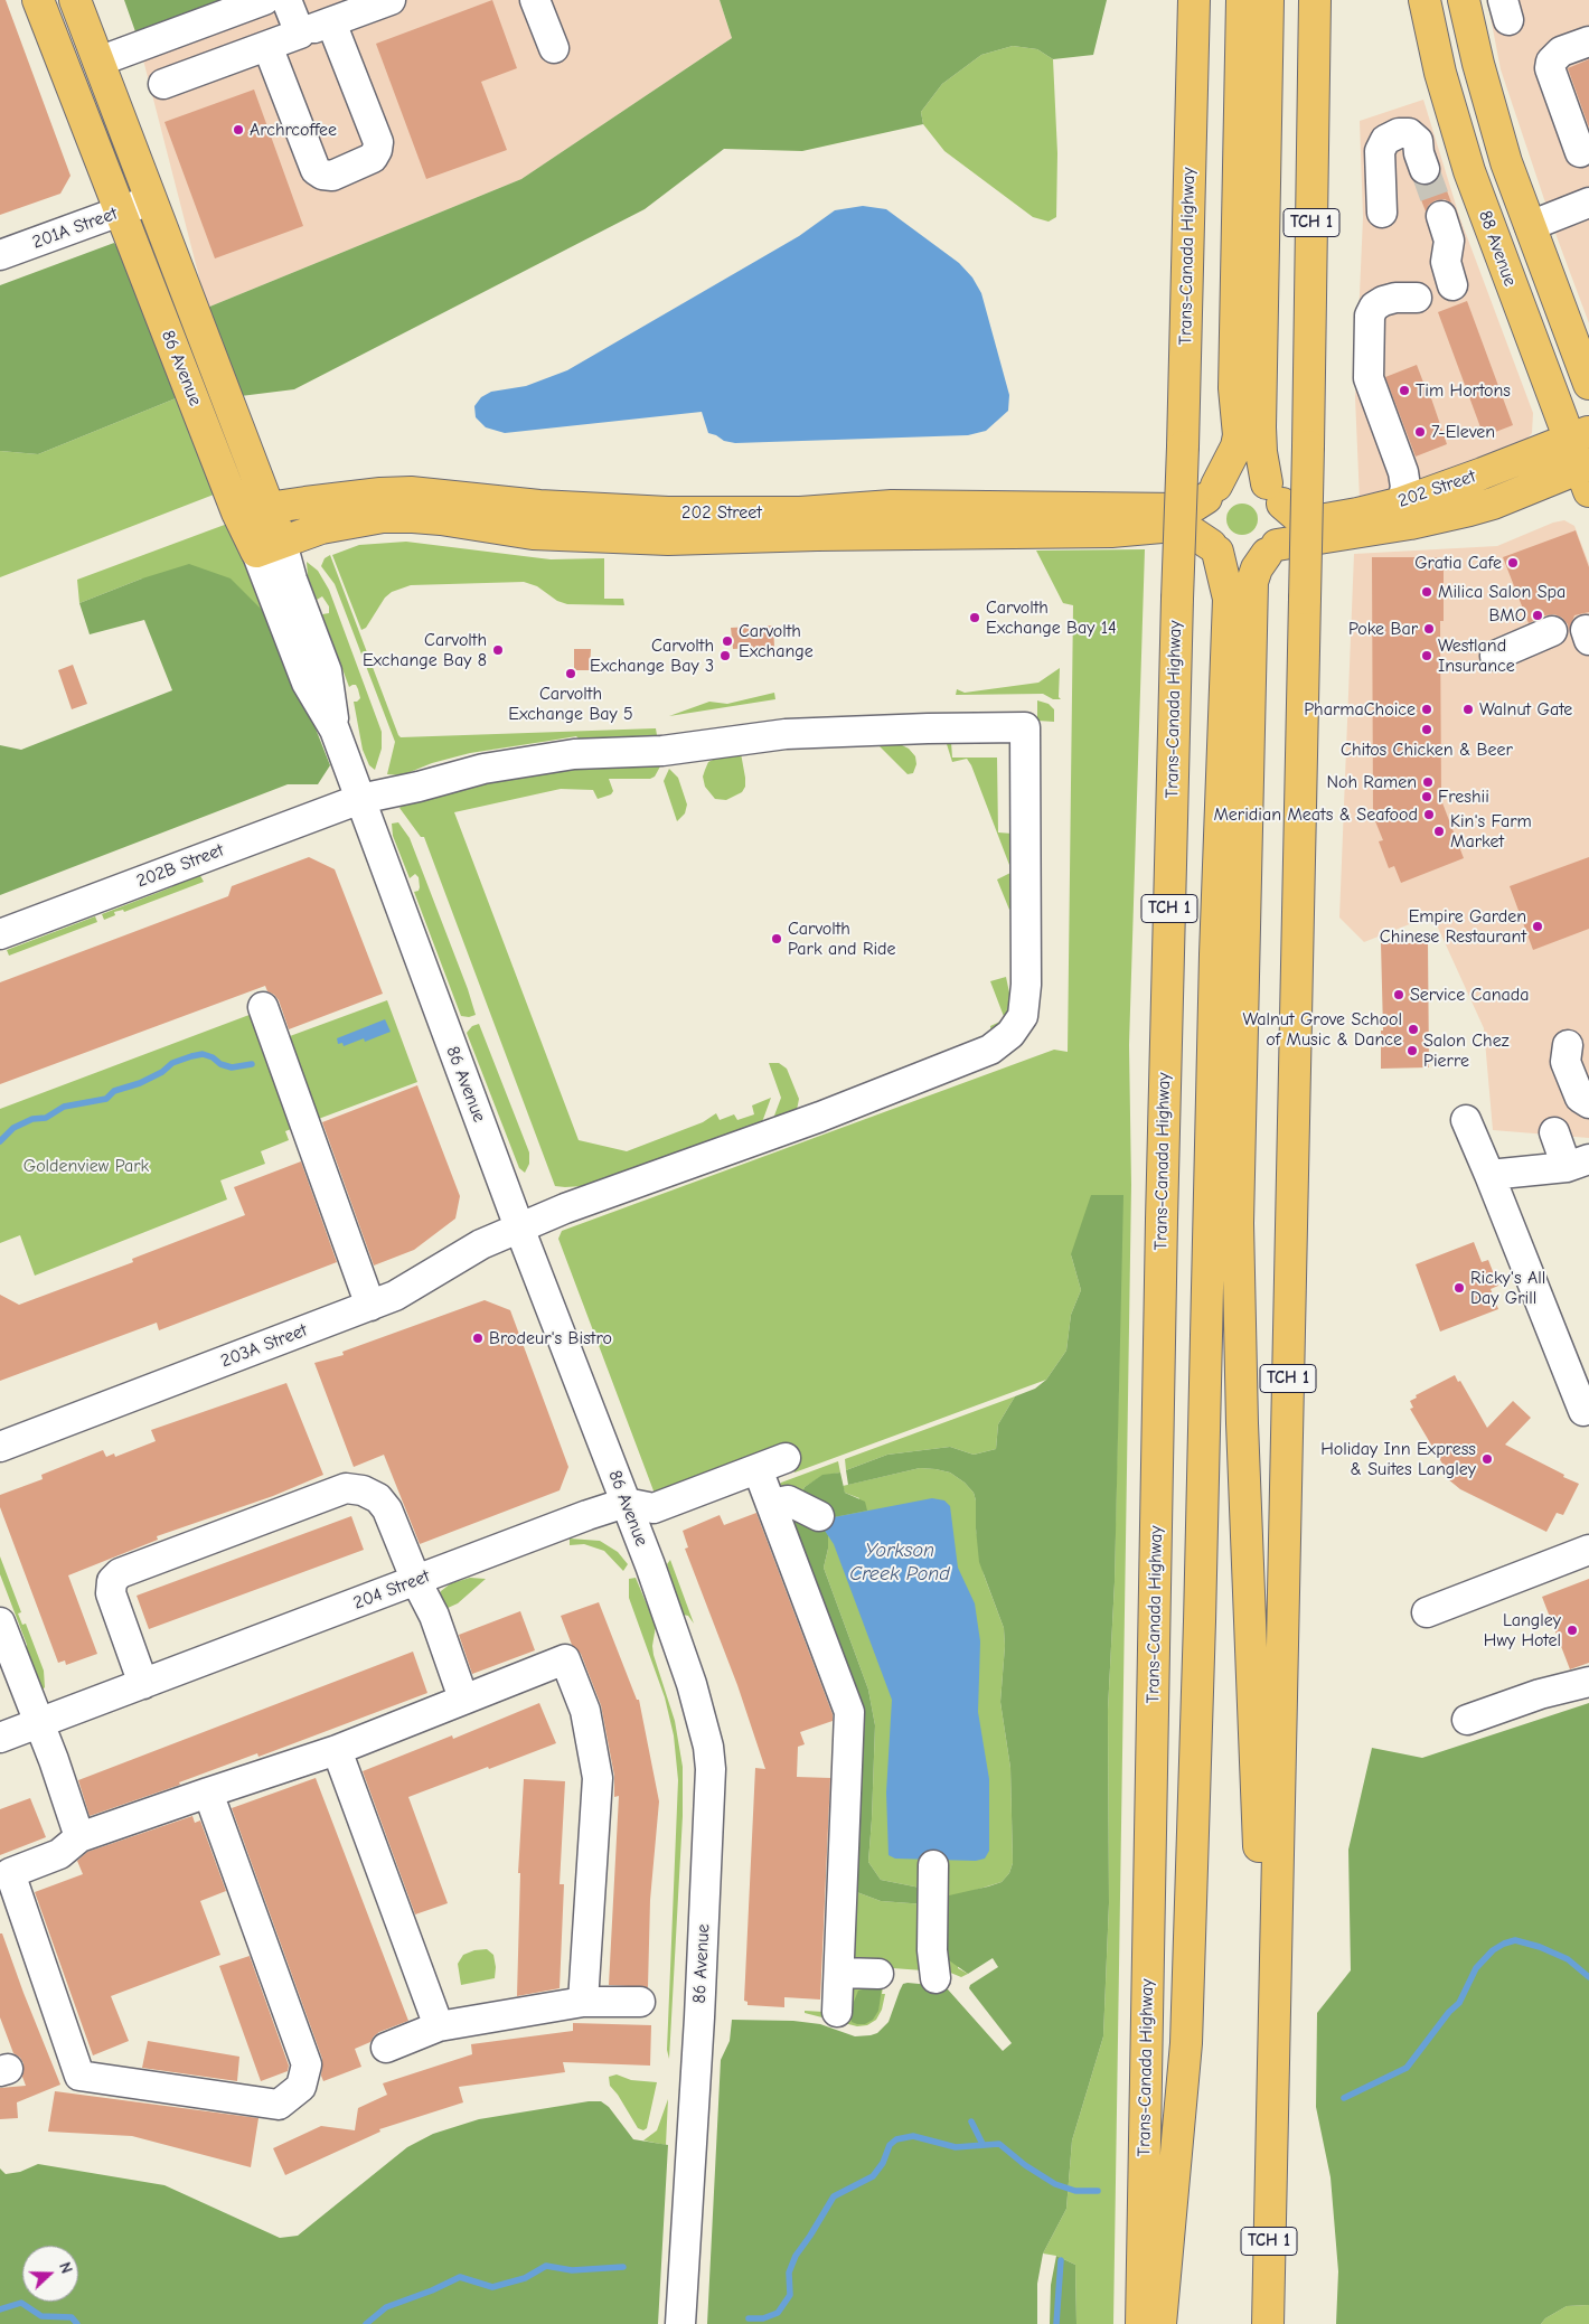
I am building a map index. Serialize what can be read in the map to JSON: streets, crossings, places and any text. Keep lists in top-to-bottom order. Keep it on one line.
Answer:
{"streets":{"main road":["TCH 1","88 Avenue","Trans-Canada Highway","86 Avenue","202 Street"],"street":["201A Street","202B Street","203A Street","204 Street"]},"crossings":[["201A Street","86 Avenue"],["88 Avenue","202 Street"],["86 Avenue","202 Street"],["86 Avenue","202B Street"],["86 Avenue","203A Street"],["86 Avenue","204 Street"],["202B Street","203A Street"]],"water":["Yorkson Creek Pond"],"parks":["Goldenview Park"],"places":["Archrcoffee","Tim Hortons","7-Eleven","Gratia Cafe","Milica Salon Spa","BMO","Carvolth Exchange Bay 14","Poke Bar","Carvolth Exchange","Carvolth Exchange Bay 8","Carvolth Exchange Bay 3","Westland Insurance","Carvolth Exchange Bay 5","PharmaChoice","Walnut Gate","Chitos Chicken & Beer","Noh Ramen","Freshii","Meridian Meats & Seafood","Kin's Farm Market","Empire Garden Chinese Restaurant","Carvolth Park and Ride","Service Canada","Walnut Grove School of Music & Dance","Salon Chez Pierre","Ricky's All Day Grill","Brodeur's Bistro","Holiday Inn Express & Suites Langley","Langley Hwy Hotel"],"north":"right"}
